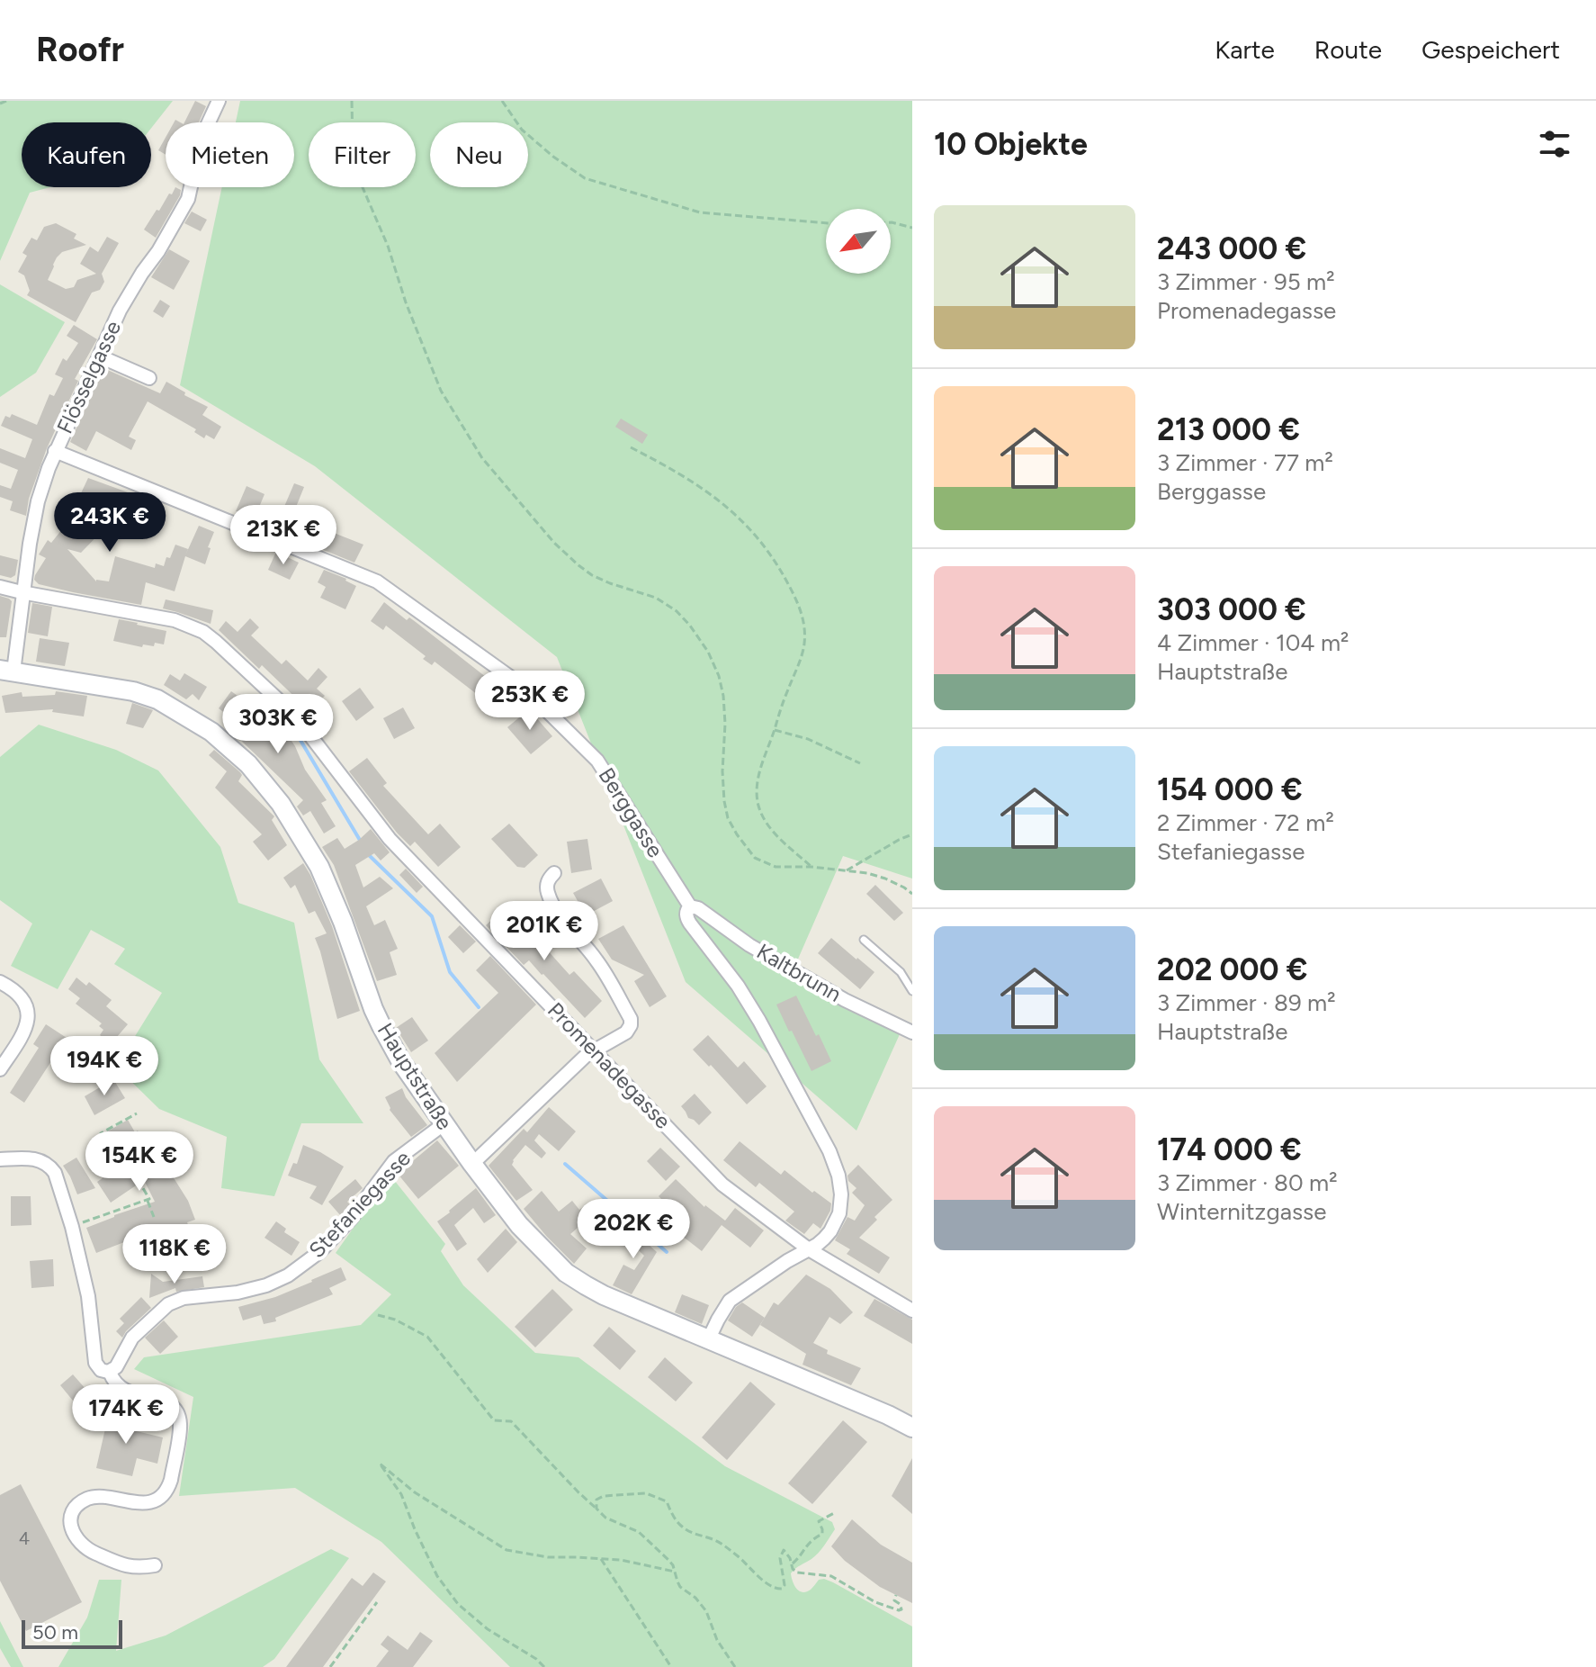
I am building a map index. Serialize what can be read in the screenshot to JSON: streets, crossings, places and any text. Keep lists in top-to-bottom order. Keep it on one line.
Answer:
{"streets":{"main road":["Hauptstraße"],"street":["Flösselgasse","Berggasse","Kaltbrunn","Promenadegasse","Stefaniegasse"]},"crossings":[["Flösselgasse","Berggasse"],["Flösselgasse","Promenadegasse"],["Flösselgasse","Hauptstraße"],["Berggasse","Kaltbrunn"],["Berggasse","Promenadegasse"],["Berggasse","Hauptstraße"],["Hauptstraße","Stefaniegasse"]],"house_numbers":["4"],"scale_bar":"50 m","north":"bottom left","page":{"header":"Roofr","nav":["Karte","Route","Gespeichert"],"heading":"10 Objekte","chip":["Kaufen","Mieten","Filter","Neu"],"list":[{"name":"243 000 €","note":"3 Zimmer · 95 m² · Promenadegasse"},{"name":"213 000 €","note":"3 Zimmer · 77 m² · Berggasse"},{"name":"303 000 €","note":"4 Zimmer · 104 m² · Hauptstraße"},{"name":"154 000 €","note":"2 Zimmer · 72 m² · Stefaniegasse"},{"name":"202 000 €","note":"3 Zimmer · 89 m² · Hauptstraße"},{"name":"174 000 €","note":"3 Zimmer · 80 m² · Winternitzgasse"}],"price":["243K €","213K €","253K €","303K €","201K €","194K €","154K €","202K €","118K €","174K €"],"scale":"50 m"}}
